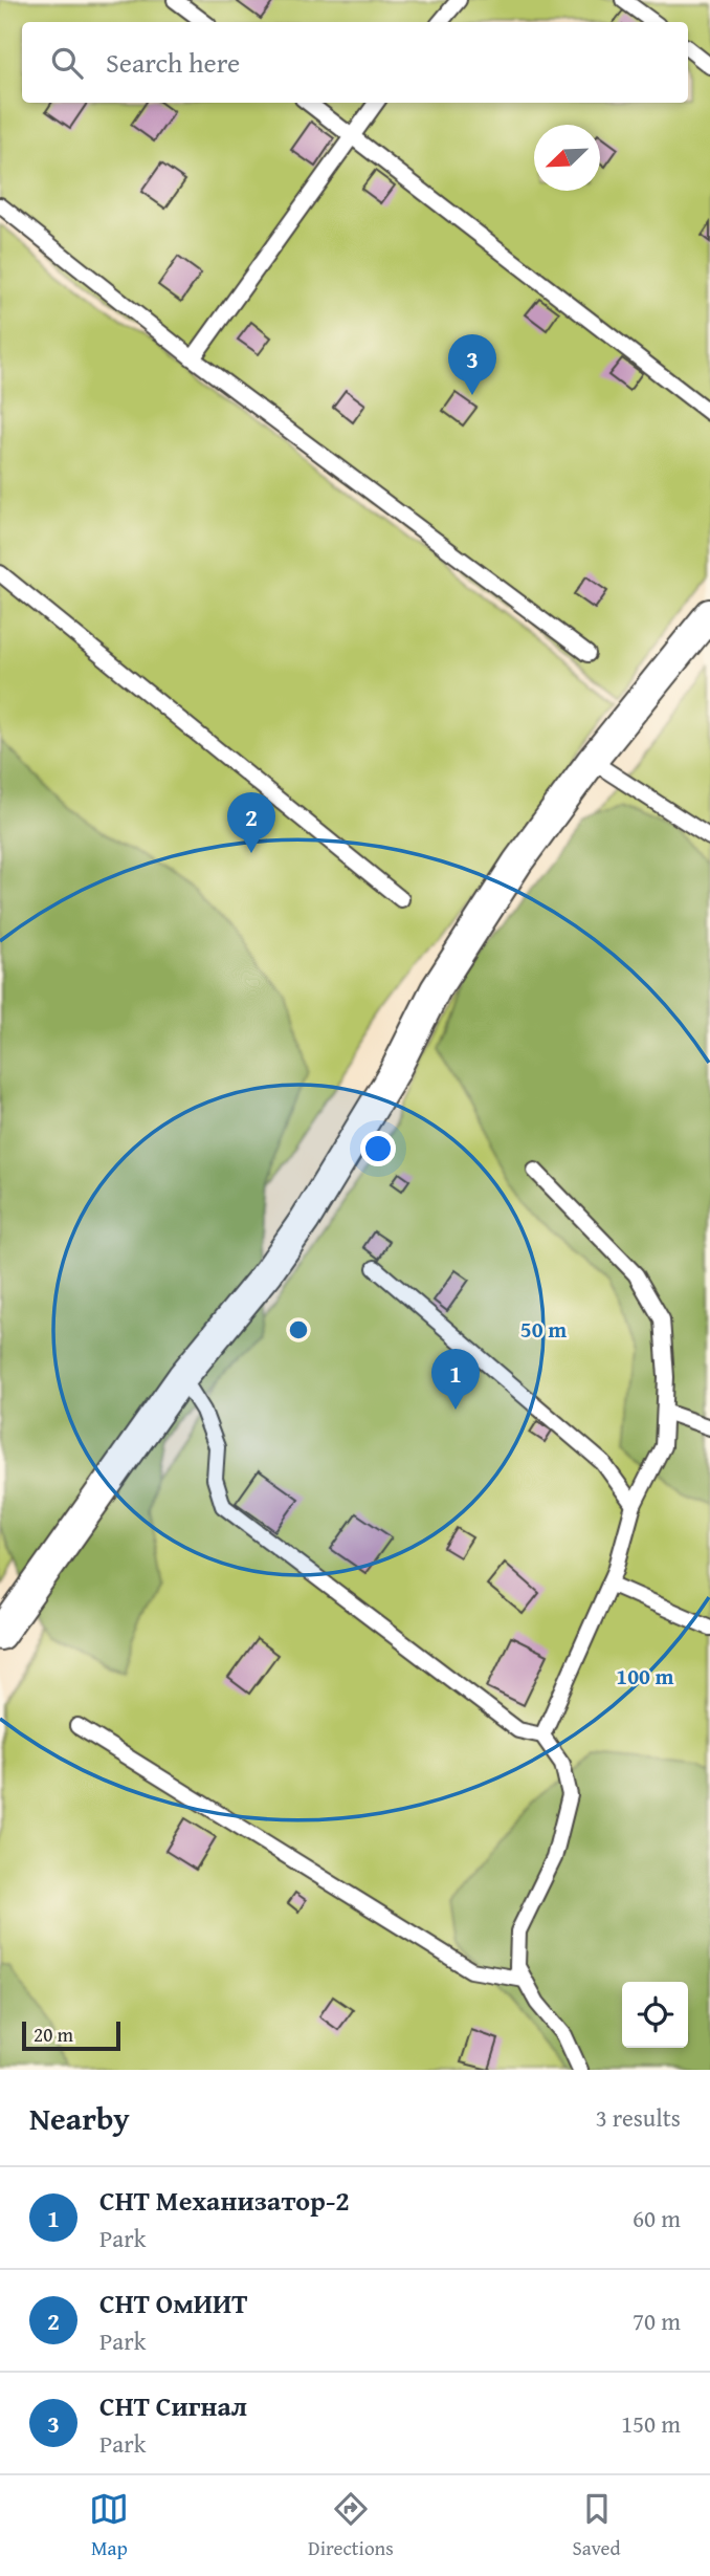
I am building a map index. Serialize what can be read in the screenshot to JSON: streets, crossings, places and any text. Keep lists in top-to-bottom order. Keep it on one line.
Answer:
{"scale_bar":"20 m","north":"bottom left","page":{"search":"Search here","pins":["3","2","1"],"scale":"20 m","heading":["Nearby","3 results"],"list":[{"mark":"1","name":"СНТ Механизатор-2","note":"Park","value":"60 m"},{"mark":"2","name":"СНТ ОмИИТ","note":"Park","value":"70 m"},{"mark":"3","name":"СНТ Сигнал","note":"Park","value":"150 m"}],"nav":["Map","Directions","Saved"]},"rings":["50 m","100 m"]}
